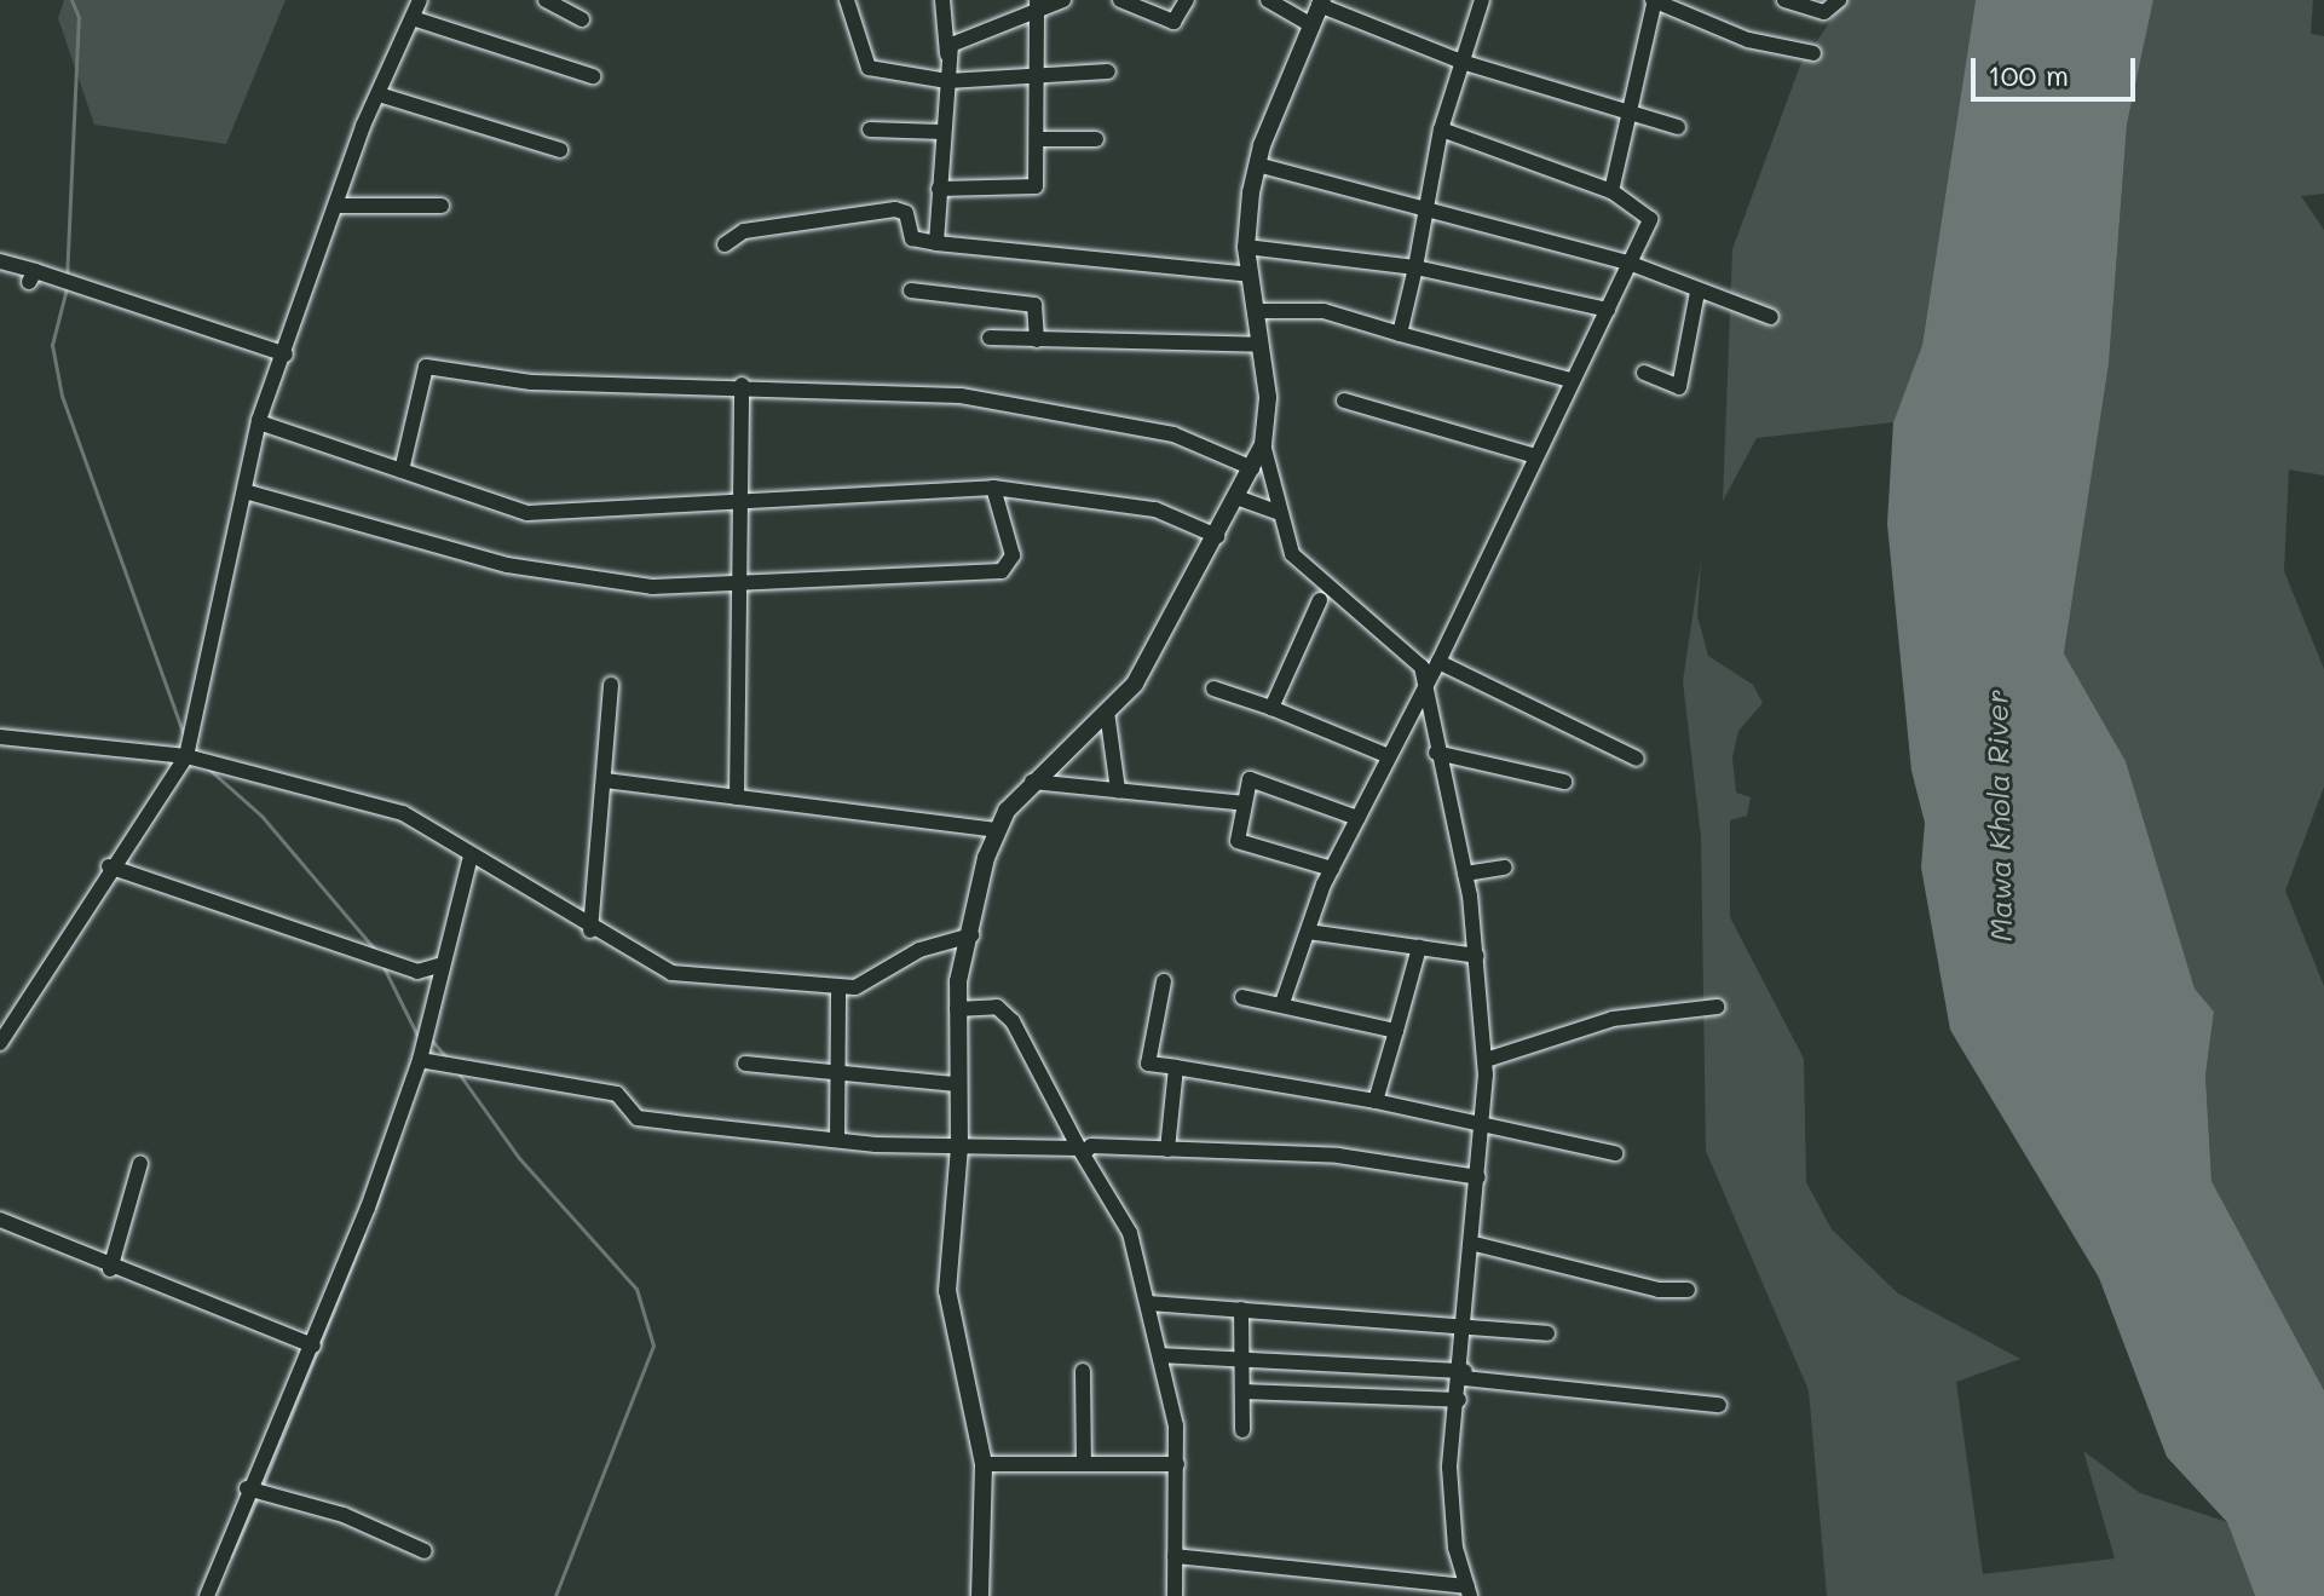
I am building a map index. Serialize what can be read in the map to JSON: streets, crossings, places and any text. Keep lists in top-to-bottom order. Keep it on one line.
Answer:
{"water":["Mawa Khola River"],"scale_bar":"100 m"}
